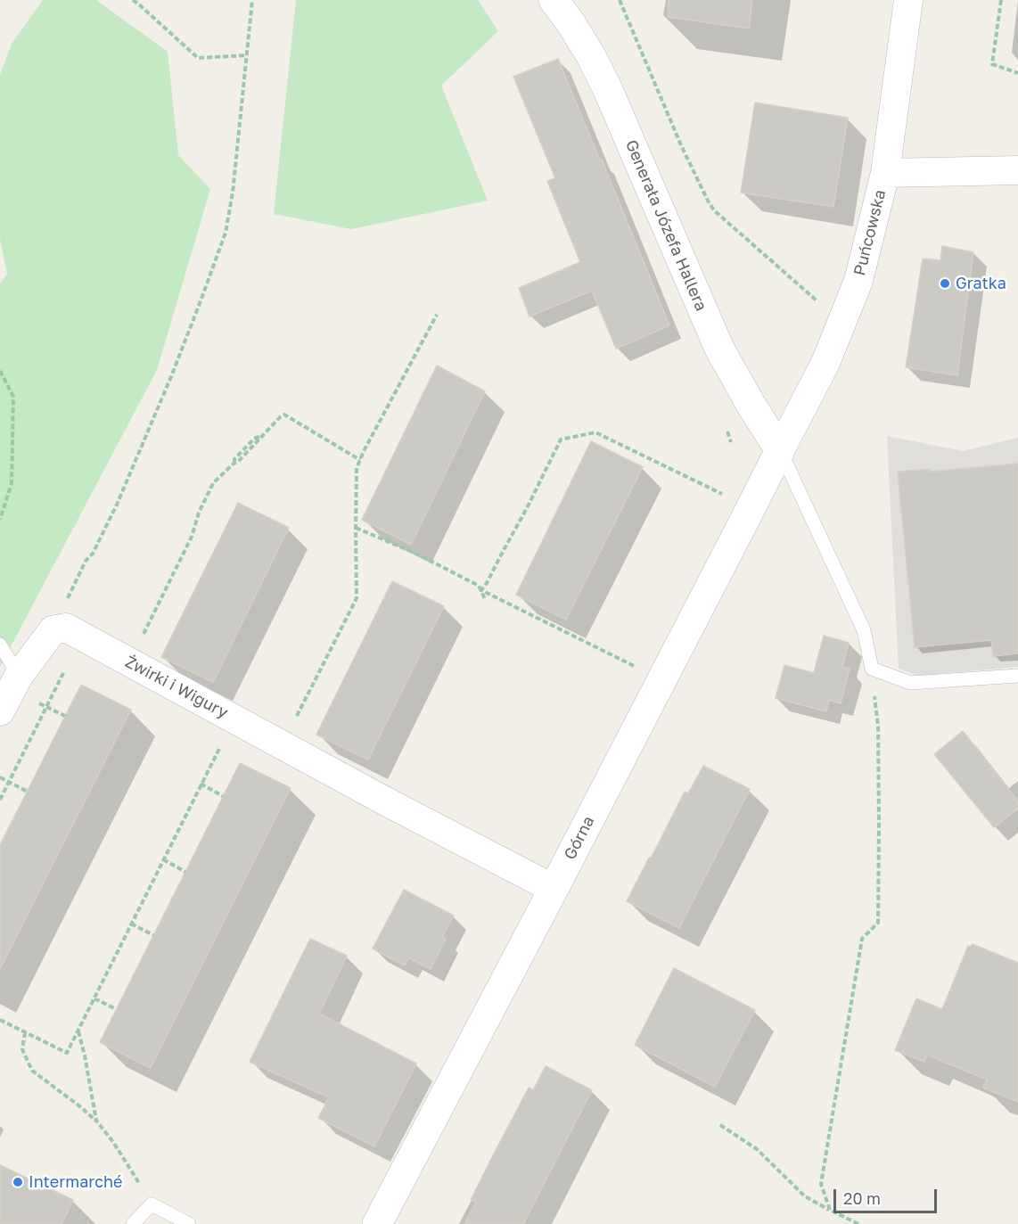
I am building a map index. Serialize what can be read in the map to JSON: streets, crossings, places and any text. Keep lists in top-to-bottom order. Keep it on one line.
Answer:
{"streets":{"street":["Generała Józefa Hallera","Puńcowska","Żwirki i Wigury","Górna"]},"crossings":[["Generała Józefa Hallera","Puńcowska"],["Generała Józefa Hallera","Górna"],["Puńcowska","Górna"],["Żwirki i Wigury","Górna"]],"places":["Gratka","Intermarché"],"scale_bar":"20 m"}
